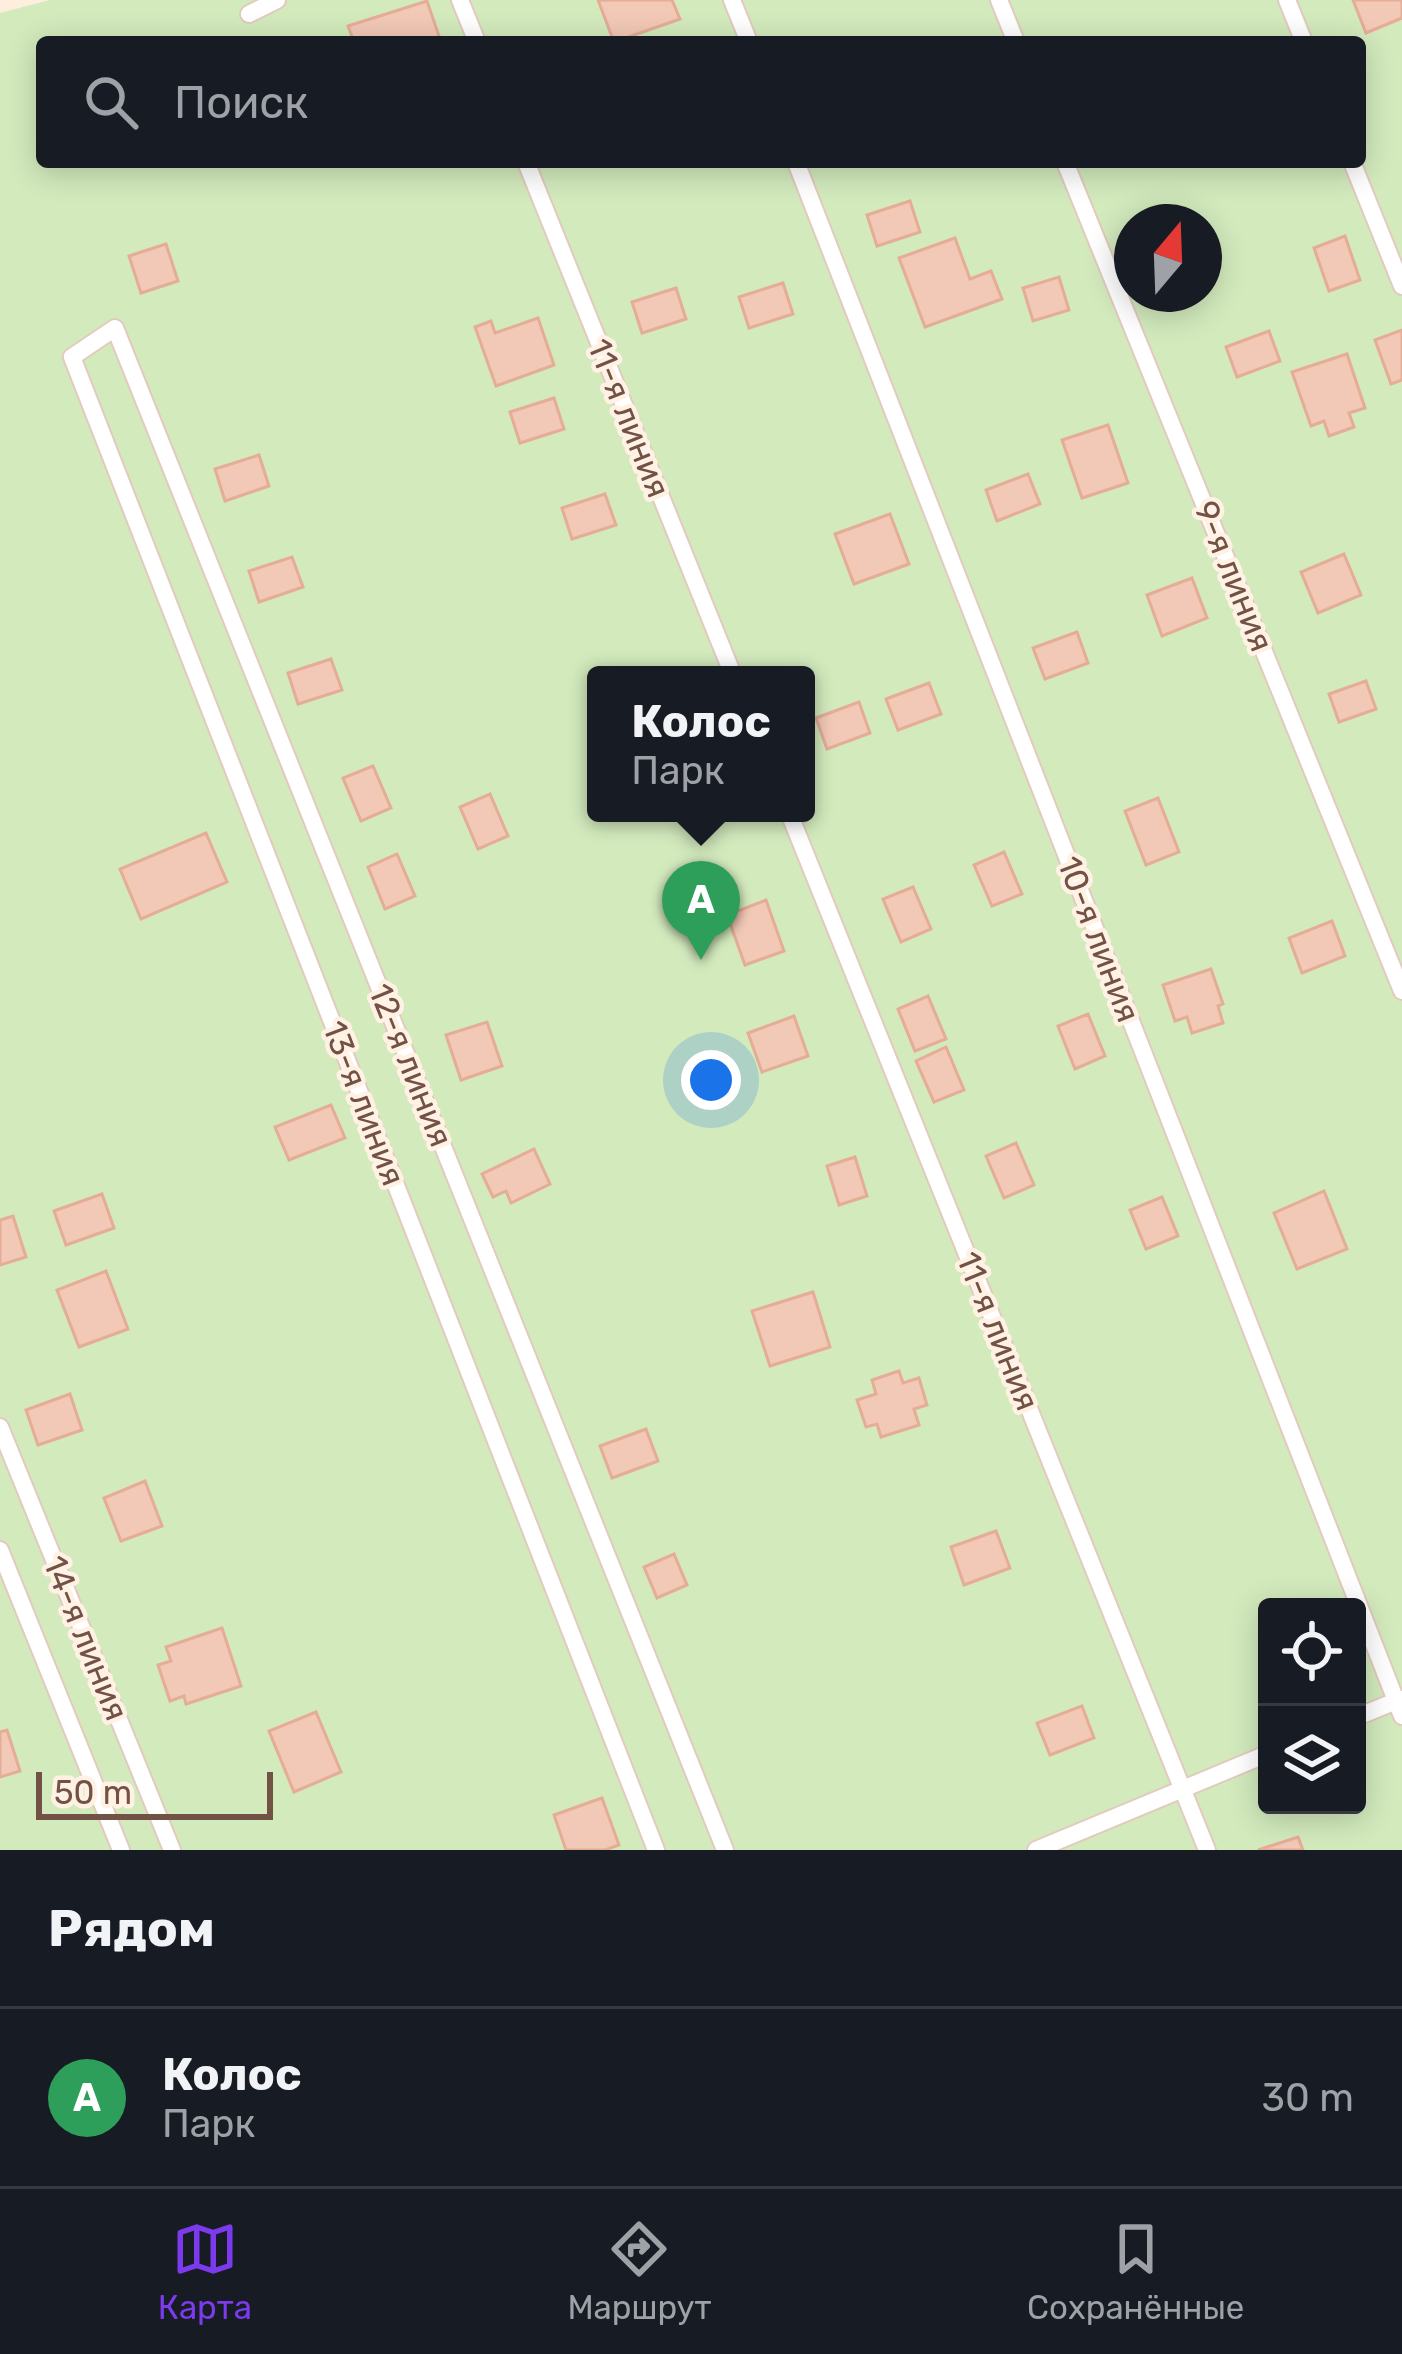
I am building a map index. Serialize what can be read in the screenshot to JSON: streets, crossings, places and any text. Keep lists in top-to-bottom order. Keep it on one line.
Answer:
{"streets":{"lane":["11-я линия","9-я линия","10-я линия","12-я линия","13-я линия","14-я линия"]},"crossings":[["12-я линия","13-я линия"]],"scale_bar":"50 m","north":"top","page":{"search":"Поиск","popup":["Колос","Парк"],"pins":"A","scale":"50 m","heading":"Рядом","list":[{"mark":"A","name":"Колос","note":"Парк","value":"30 m"}],"nav":["Карта","Маршрут","Сохранённые"]}}
